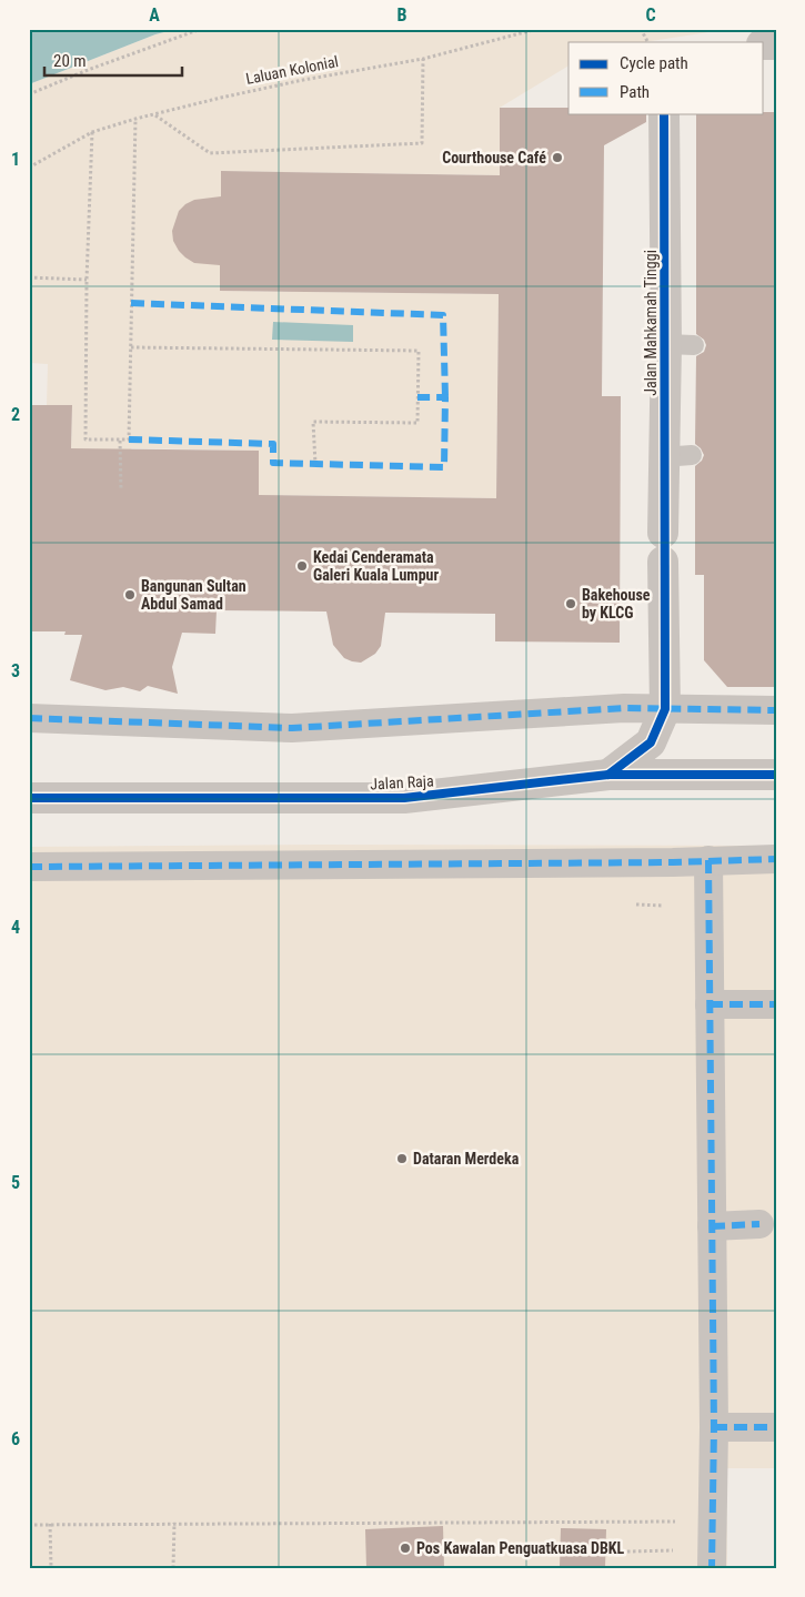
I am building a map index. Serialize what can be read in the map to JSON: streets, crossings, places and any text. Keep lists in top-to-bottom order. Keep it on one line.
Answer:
{"streets":{"street":["Jalan Mahkamah Tinggi","Jalan Raja"],"path":["Laluan Kolonial"]},"crossings":[["Jalan Mahkamah Tinggi","Jalan Raja"]],"places":["Courthouse Café","Kedai Cenderamata Galeri Kuala Lumpur","Bangunan Sultan Abdul Samad","Bakehouse by KLCG","Dataran Merdeka","Pos Kawalan Penguatkuasa DBKL"],"legend":["Cycle path","Path"],"scale_bar":"20 m","grid":{"columns":["A","B","C"],"rows":["1","2","3","4","5","6"]}}
